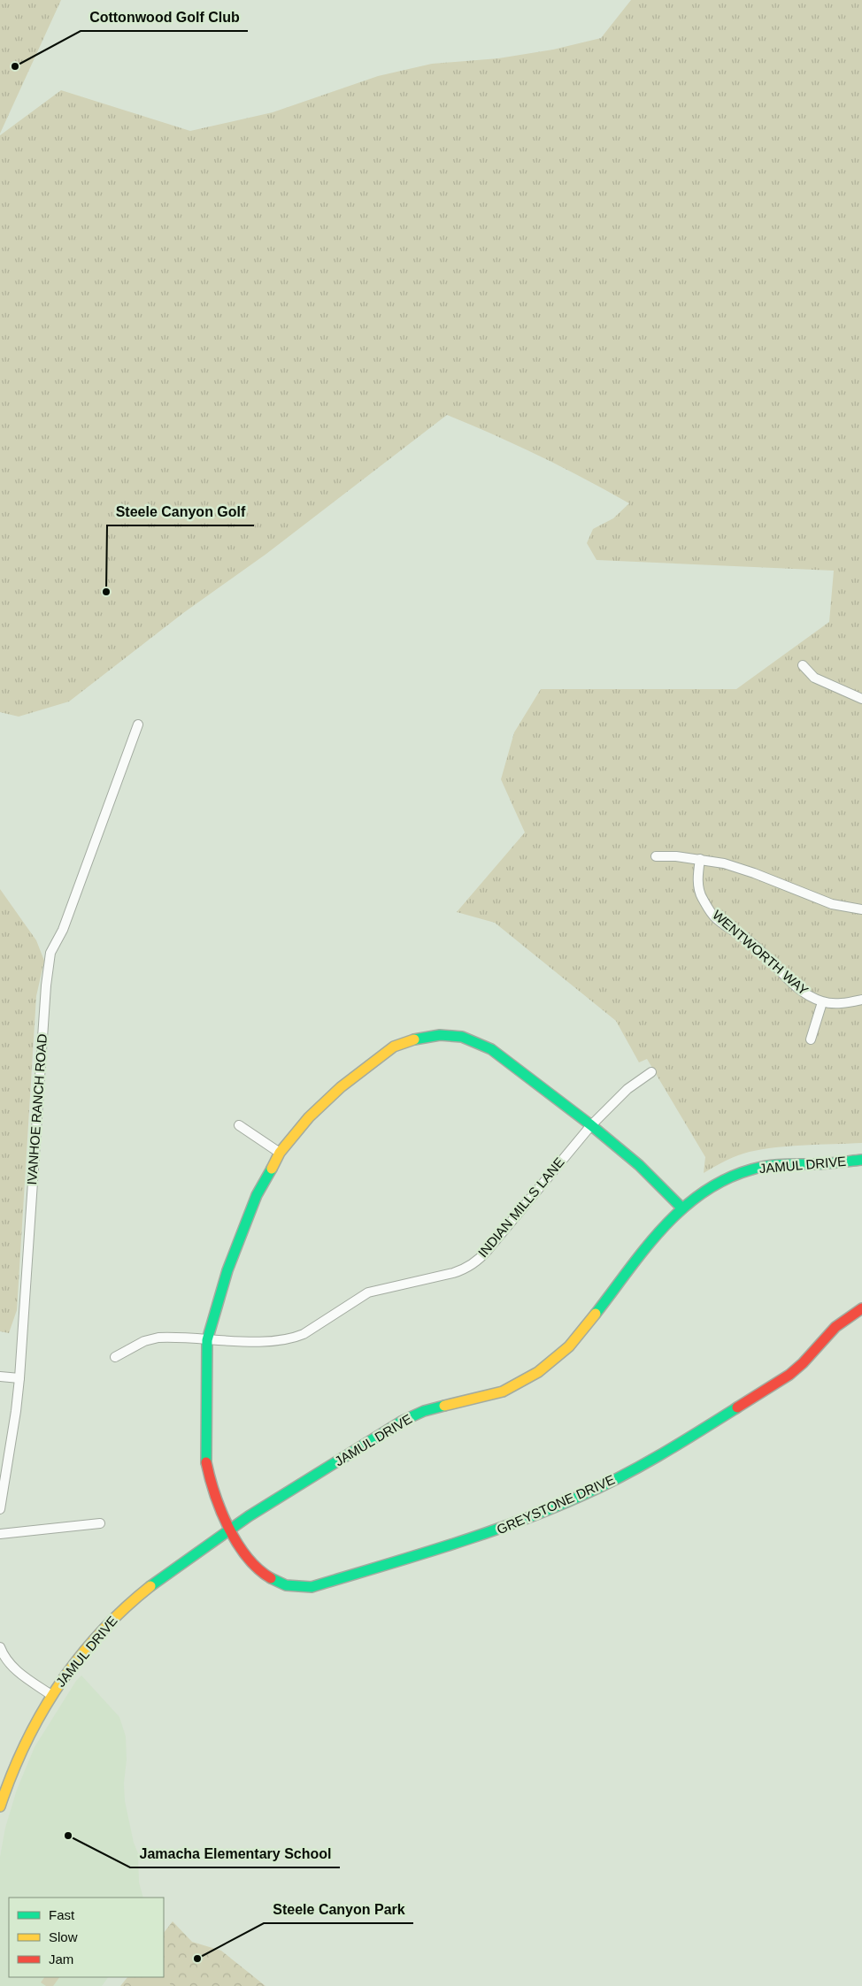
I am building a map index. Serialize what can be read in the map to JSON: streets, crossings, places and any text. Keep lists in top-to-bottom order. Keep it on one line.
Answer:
{"streets":{"street":["WENTWORTH WAY","IVANHOE RANCH ROAD","JAMUL DRIVE","INDIAN MILLS LANE","GREYSTONE DRIVE"]},"crossings":[["JAMUL DRIVE","GREYSTONE DRIVE"],["INDIAN MILLS LANE","GREYSTONE DRIVE"]],"places":["Cottonwood Golf Club","Steele Canyon Golf","Jamacha Elementary School","Steele Canyon Park"],"legend":["Fast","Slow","Jam"]}
